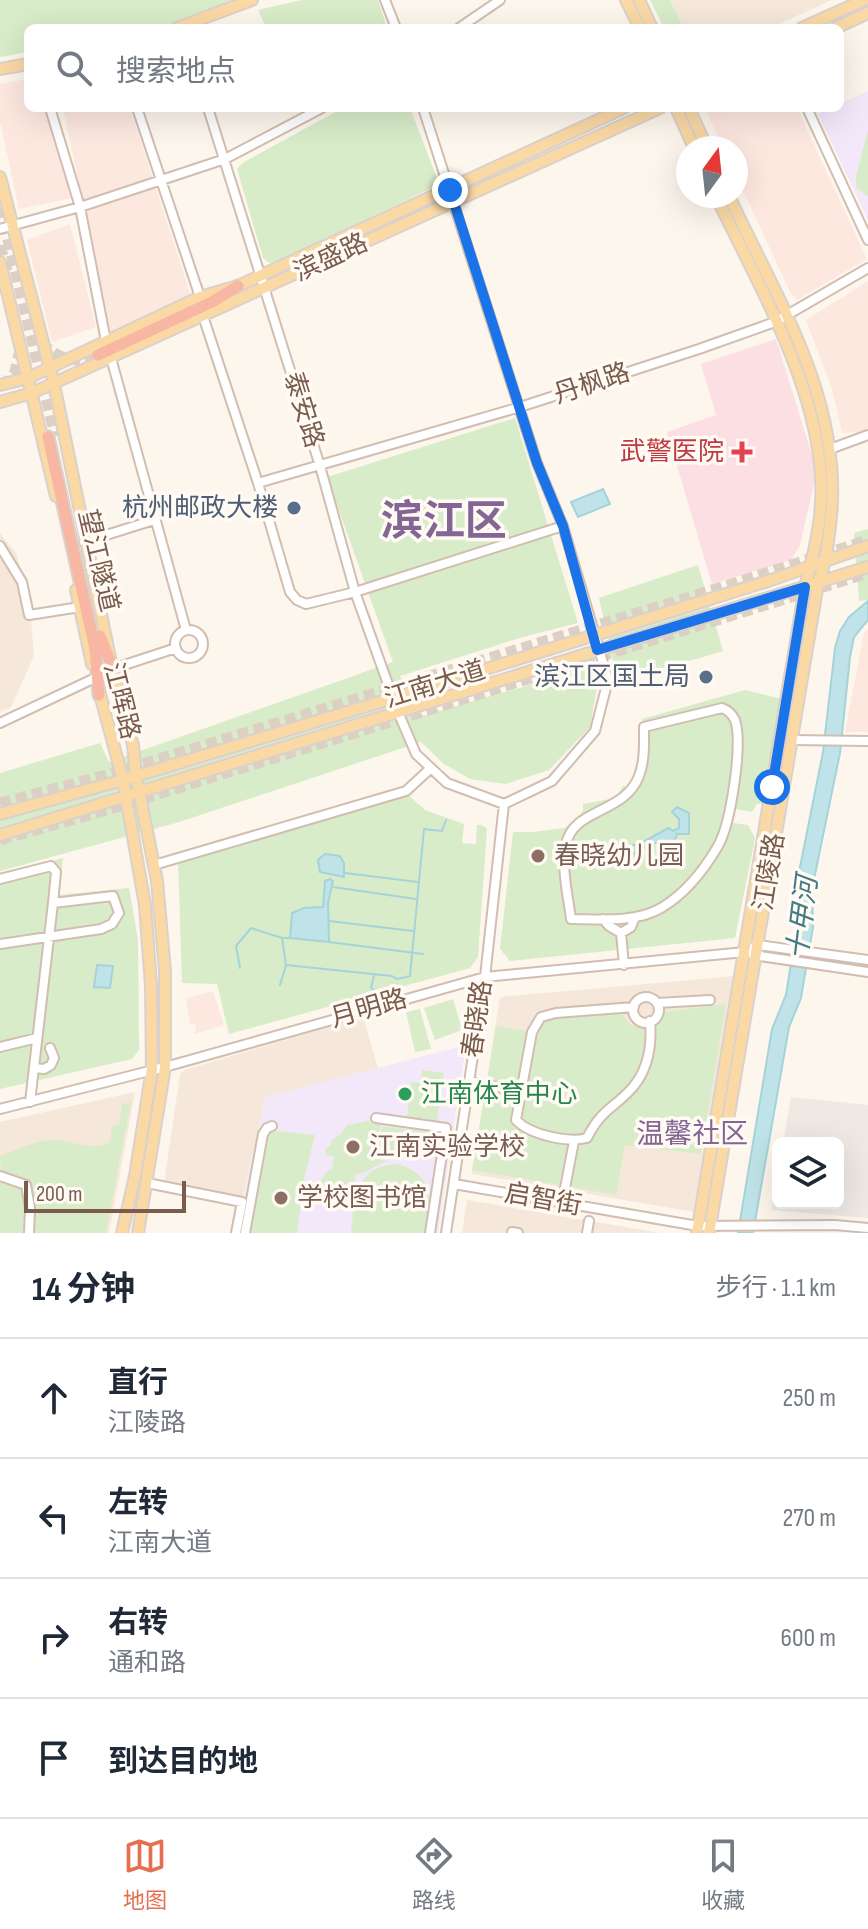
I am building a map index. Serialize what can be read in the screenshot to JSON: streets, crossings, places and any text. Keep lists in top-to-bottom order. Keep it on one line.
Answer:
{"streets":{"highway":["望江隧道"],"main road":["滨盛路","江南大道","江晖路","江陵路"],"street":["丹枫路","泰安路","月明路","春晓路","启智街"]},"crossings":[["滨盛路","泰安路"],["滨盛路","江晖路"],["丹枫路","泰安路"],["丹枫路","江陵路"],["泰安路","江南大道"],["望江隧道","江晖路"],["江南大道","江晖路"],["江南大道","江陵路"],["江晖路","月明路"],["江陵路","月明路"],["江陵路","启智街"],["月明路","春晓路"],["春晓路","启智街"]],"districts":["滨江区","温馨社区"],"water":["十甲河"],"places":{"health":["武警医院"],"other":["杭州邮政大楼","滨江区国土局","春晓幼儿园","江南体育中心","江南实验学校","学校图书馆"]},"scale_bar":"200 m","north":"top","page":{"search":"搜索地点","scale":"200 m","heading":["14 分钟","步行 · 1.1 km"],"list":[["直行","江陵路","250 m"],["左转","江南大道","270 m"],["右转","通和路","600 m"],"到达目的地"],"nav":["地图","路线","收藏"]}}
